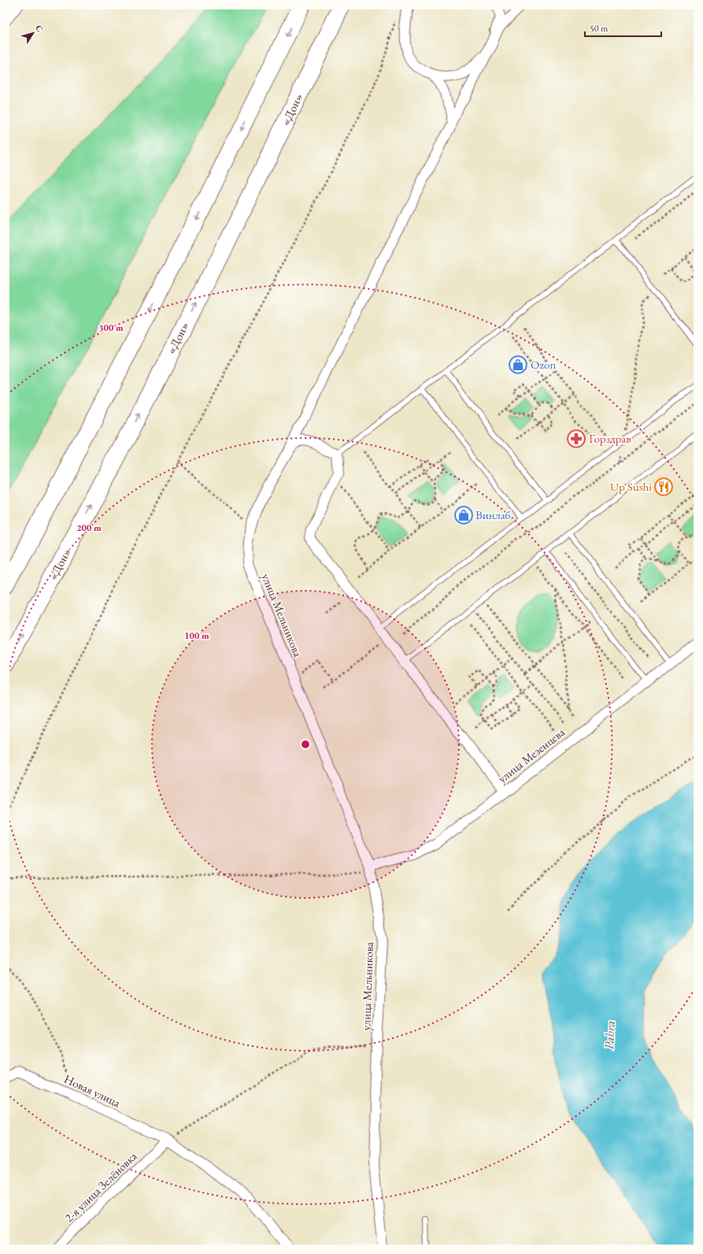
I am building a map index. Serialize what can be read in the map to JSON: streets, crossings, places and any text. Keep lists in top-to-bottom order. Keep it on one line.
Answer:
{"streets":{"highway":["«Дон»"],"street":["улица Мельникова","улица Мезенцева","Новая улица","2-я улица Зелёновка"]},"crossings":[["улица Мельникова","улица Мезенцева"],["Новая улица","2-я улица Зелёновка"]],"water":["Pahra"],"places":{"shop":["Ozon","Винлаб"],"pharmacy":["Горздрав"],"restaurant":["Up Sushi"]},"scale_bar":"50 m","north":"top right","rings":["300 m","200 m","100 m"]}
